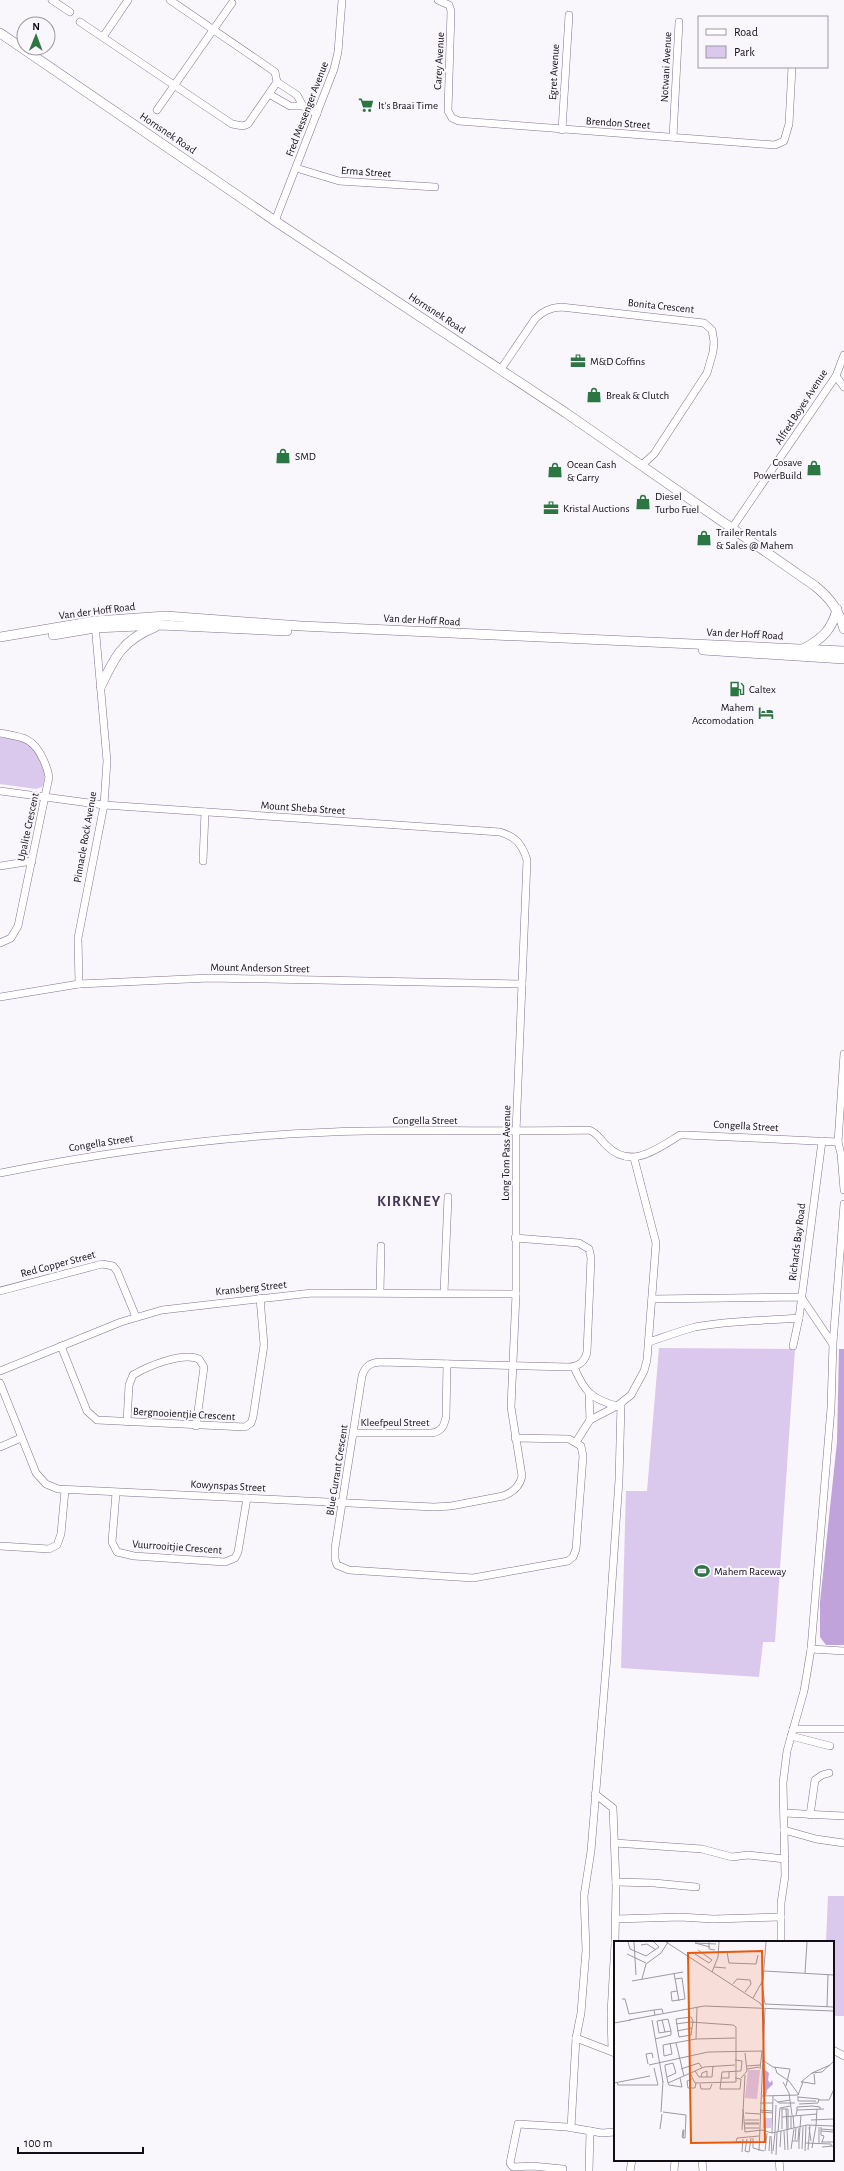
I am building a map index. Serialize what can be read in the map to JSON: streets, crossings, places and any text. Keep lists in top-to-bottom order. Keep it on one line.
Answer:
{"streets":{"main road":["Hornsnek Road","Van der Hoff Road"],"street":["Carey Avenue","Notwani Avenue","Egret Avenue","Fred Messenger Avenue","Brendon Street","Erma Street","Bonita Crescent","Alfred Boyes Avenue","Mount Sheba Street","Upalite Crescent","Pinnacle Rock Avenue","Mount Anderson Street","Congella Street","Long Tom Pass Avenue","Richards Bay Road","Red Copper Street","Kransberg Street","Bergnooientjie Crescent","Kleefpeul Street","Blue Currant Crescent","Kowynspas Street","Vuurrooitjie Crescent"]},"crossings":[["Carey Avenue","Brendon Street"],["Notwani Avenue","Brendon Street"],["Egret Avenue","Brendon Street"],["Fred Messenger Avenue","Hornsnek Road"],["Fred Messenger Avenue","Erma Street"],["Hornsnek Road","Bonita Crescent"],["Hornsnek Road","Alfred Boyes Avenue"],["Van der Hoff Road","Pinnacle Rock Avenue"],["Mount Sheba Street","Upalite Crescent"],["Mount Sheba Street","Pinnacle Rock Avenue"],["Mount Sheba Street","Long Tom Pass Avenue"],["Pinnacle Rock Avenue","Mount Anderson Street"],["Mount Anderson Street","Long Tom Pass Avenue"],["Congella Street","Long Tom Pass Avenue"],["Congella Street","Richards Bay Road"],["Long Tom Pass Avenue","Kransberg Street"],["Long Tom Pass Avenue","Blue Currant Crescent"],["Long Tom Pass Avenue","Kowynspas Street"],["Red Copper Street","Kransberg Street"],["Kransberg Street","Bergnooientjie Crescent"],["Kleefpeul Street","Blue Currant Crescent"],["Blue Currant Crescent","Kowynspas Street"],["Kowynspas Street","Vuurrooitjie Crescent"]],"districts":["KIRKNEY"],"places":{"supermarket":["It's Braai Time"],"office":["M&D Coffins","Kristal Auctions"],"shop":["Break & Clutch","SMD","Cosave PowerBuild","Ocean Cash & Carry","Diesel Turbo Fuel","Trailer Rentals & Sales @ Mahem"],"fuel station":["Caltex"],"hotel":["Mahem Accomodation"],"sports":["Mahem Raceway"]},"legend":["Road","Park"],"scale_bar":"100 m","north":"top"}
